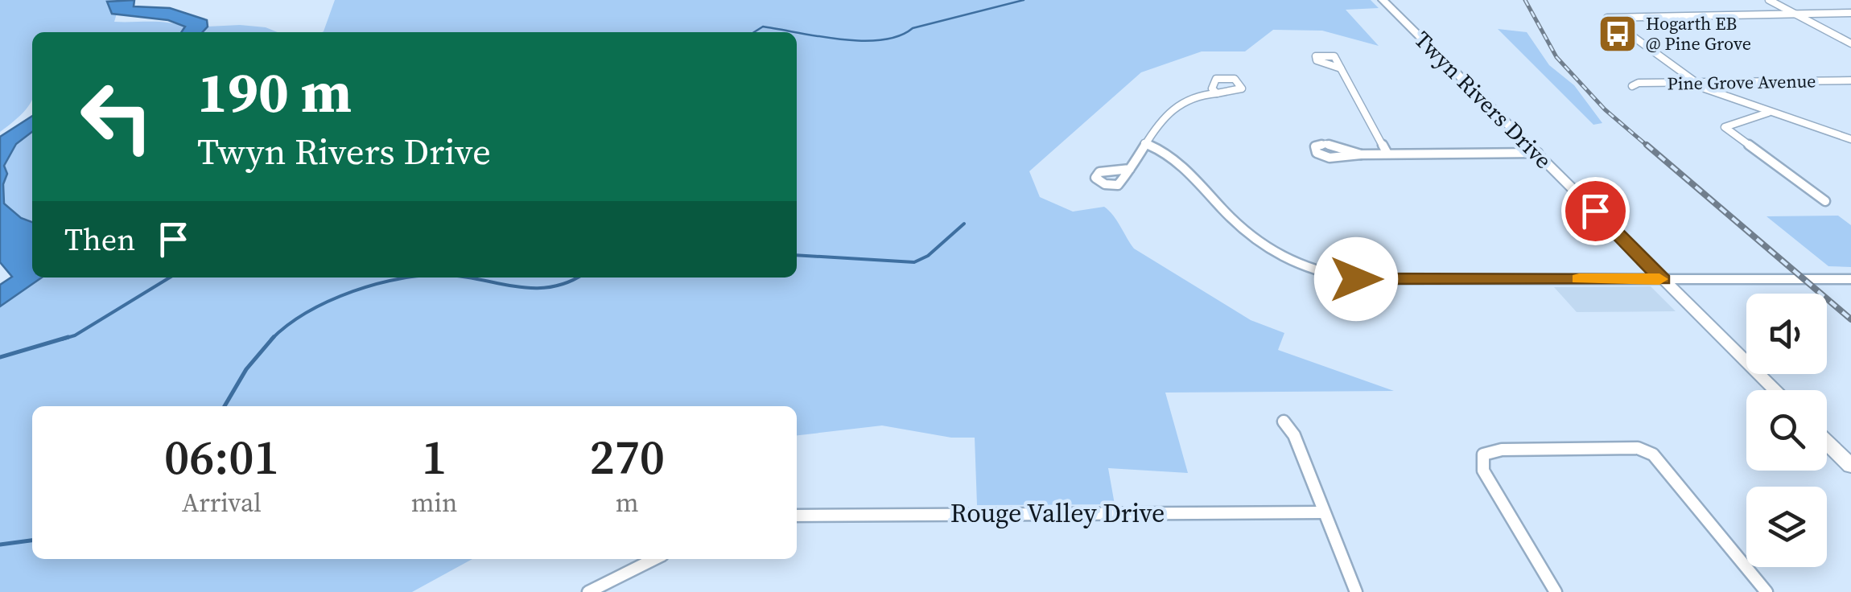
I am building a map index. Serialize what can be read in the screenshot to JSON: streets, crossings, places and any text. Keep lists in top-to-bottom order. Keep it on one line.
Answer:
{"streets":{"street":["Pine Grove Avenue","Twyn Rivers Drive","Rouge Valley Drive"]},"places":{"bus stop":["Hogarth EB @ Pine Grove"]},"page":{"turn":["190 m","Twyn Rivers Drive"],"then":"Then","eta":["06:01","Arrival","1","min","270","m"]}}
